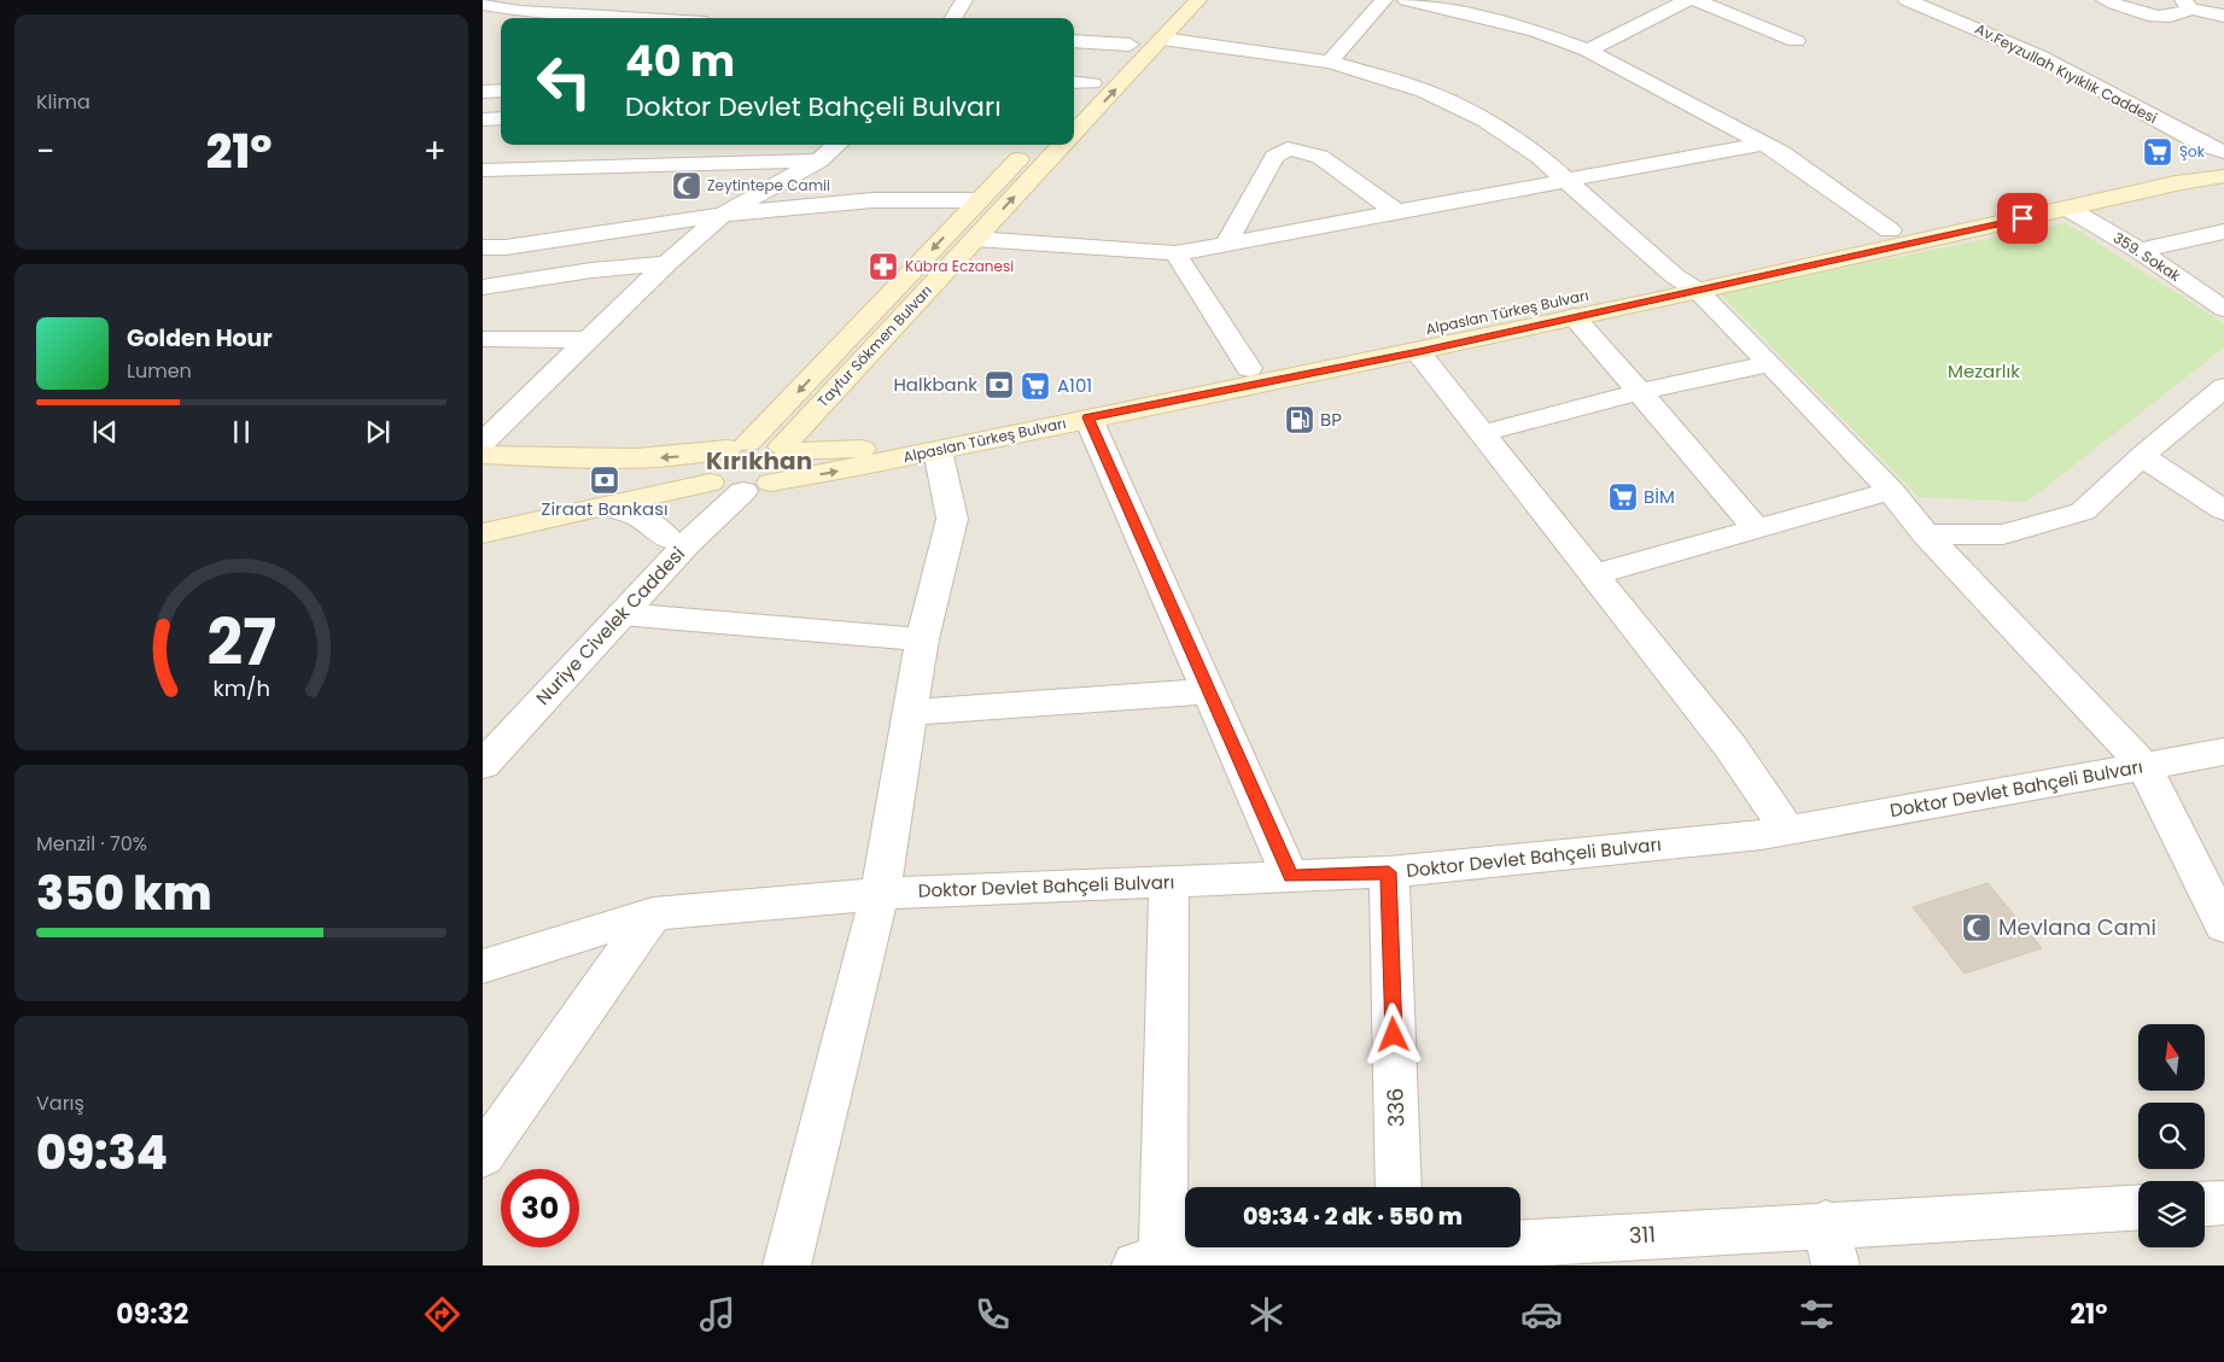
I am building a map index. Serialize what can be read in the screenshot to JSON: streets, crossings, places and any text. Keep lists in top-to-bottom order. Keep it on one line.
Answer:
{"streets":{"main road":["Alpaslan Türkeş Bulvarı","Tayfur Sökmen Bulvarı","Nuriye Civelek Caddesi"],"street":["Av.Feyzullah Kıyıklık Caddesi","359. Sokak","Doktor Devlet Bahçeli Bulvarı","336","311"]},"crossings":[["359. Sokak","Alpaslan Türkeş Bulvarı"],["Alpaslan Türkeş Bulvarı","Tayfur Sökmen Bulvarı"],["Alpaslan Türkeş Bulvarı","Nuriye Civelek Caddesi"],["Tayfur Sökmen Bulvarı","Nuriye Civelek Caddesi"],["Doktor Devlet Bahçeli Bulvarı","336"]],"districts":["Kırıkhan"],"parks":["Mezarlık"],"places":{"supermarket":["Şok","A101","BİM"],"mosque":["Zeytintepe Camii","Mevlana Cami"],"pharmacy":["Kübra Eczanesi"],"bank":["Halkbank","Ziraat Bankası"],"fuel station":["BP"]},"north":"top","page":{"tile":["Klima",["Menzil · 70%","350 km"],["Varış","09:34"]],"turn":["40 m","Doktor Devlet Bahçeli Bulvarı"],"heat":["−","21°","+"],"song":["Golden Hour","Lumen"],"limit":"30","trip":"09:34 · 2 dk · 550 m","tabs":["09:32","21°"],"gauge":["27","km/h"]}}
